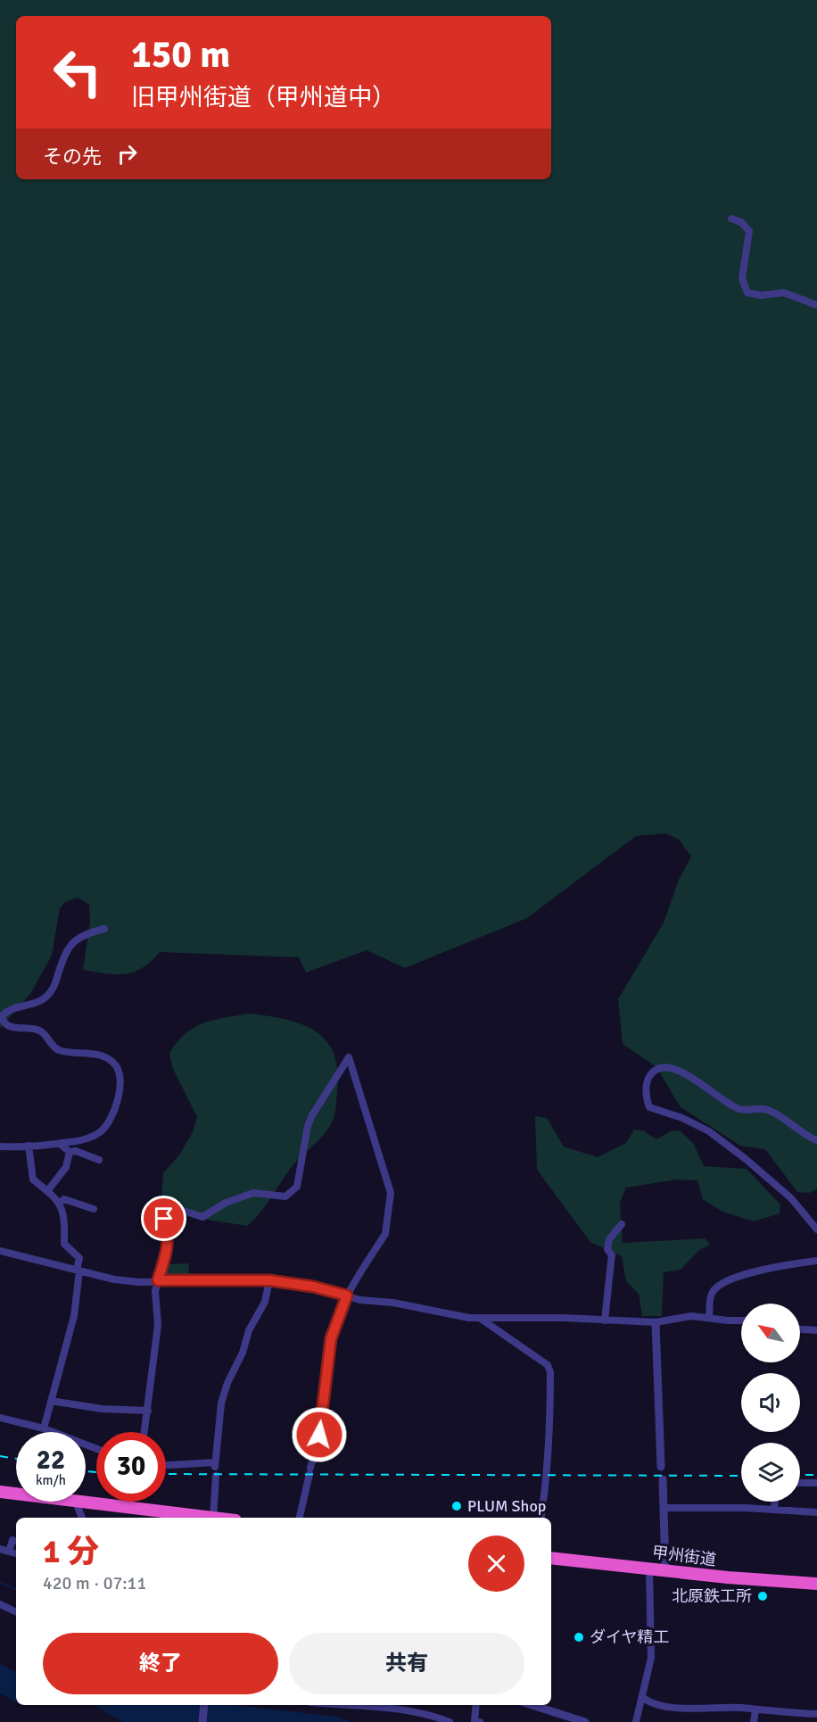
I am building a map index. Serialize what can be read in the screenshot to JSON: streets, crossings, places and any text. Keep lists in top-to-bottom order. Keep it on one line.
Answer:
{"streets":{"highway":["甲州街道"]},"places":["PLUM Shop","北原鉄工所","ダイヤ精工"],"north":"top left","page":{"turn":["150 m","旧甲州街道（甲州道中）"],"then":"その先","speed":"22 km/h","limit":"30","heading":["1 分","420 m · 07:11"],"buttons":["終了","共有"]}}
